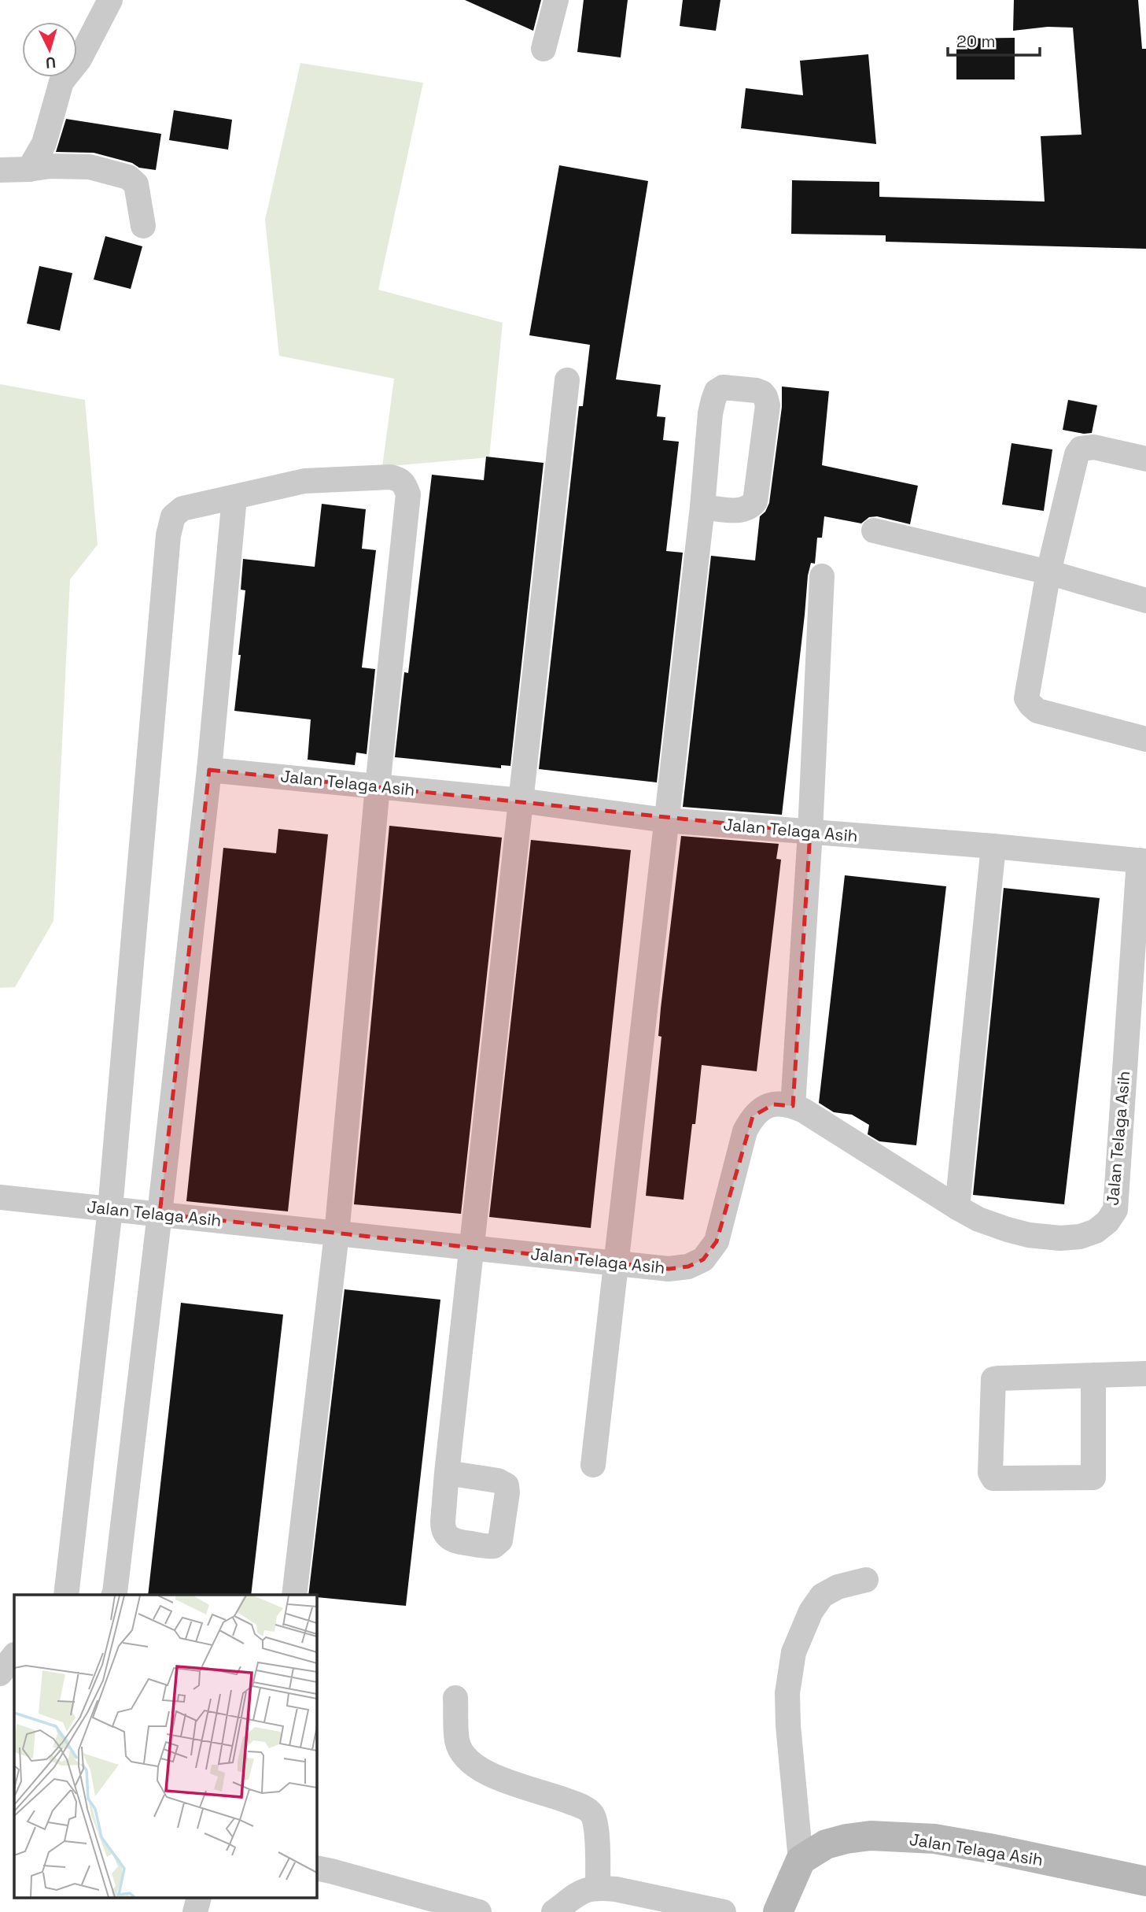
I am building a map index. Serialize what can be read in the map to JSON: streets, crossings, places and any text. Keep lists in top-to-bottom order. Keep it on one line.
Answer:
{"streets":{"street":["Jalan Telaga Asih"]},"scale_bar":"20 m","north":"bottom"}
